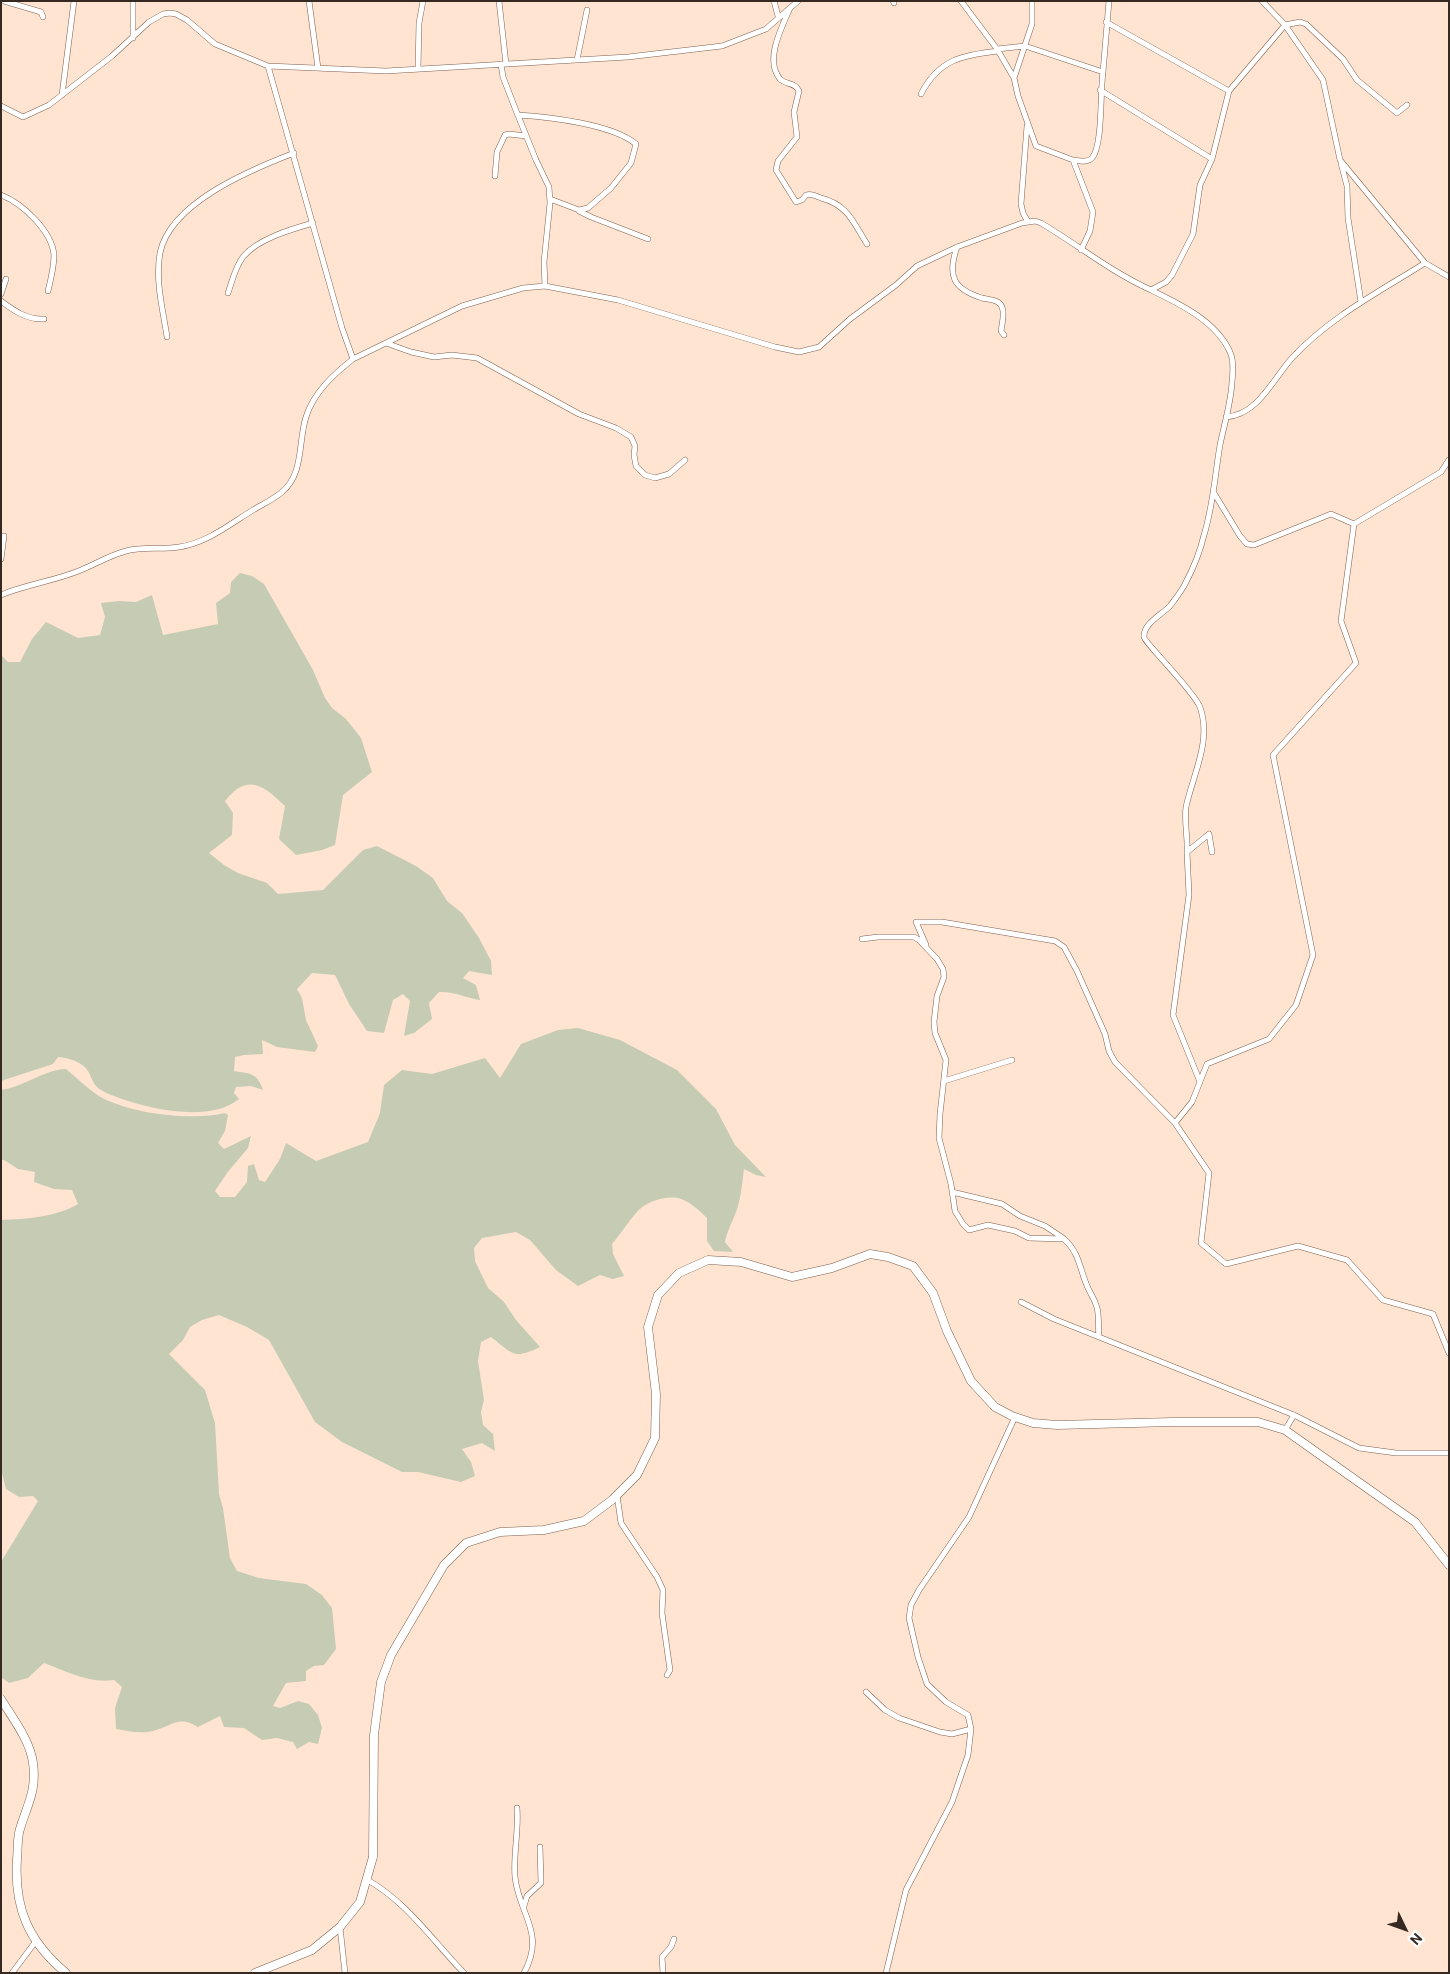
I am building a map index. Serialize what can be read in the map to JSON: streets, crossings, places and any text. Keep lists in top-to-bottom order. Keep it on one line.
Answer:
{"north":"bottom right"}
